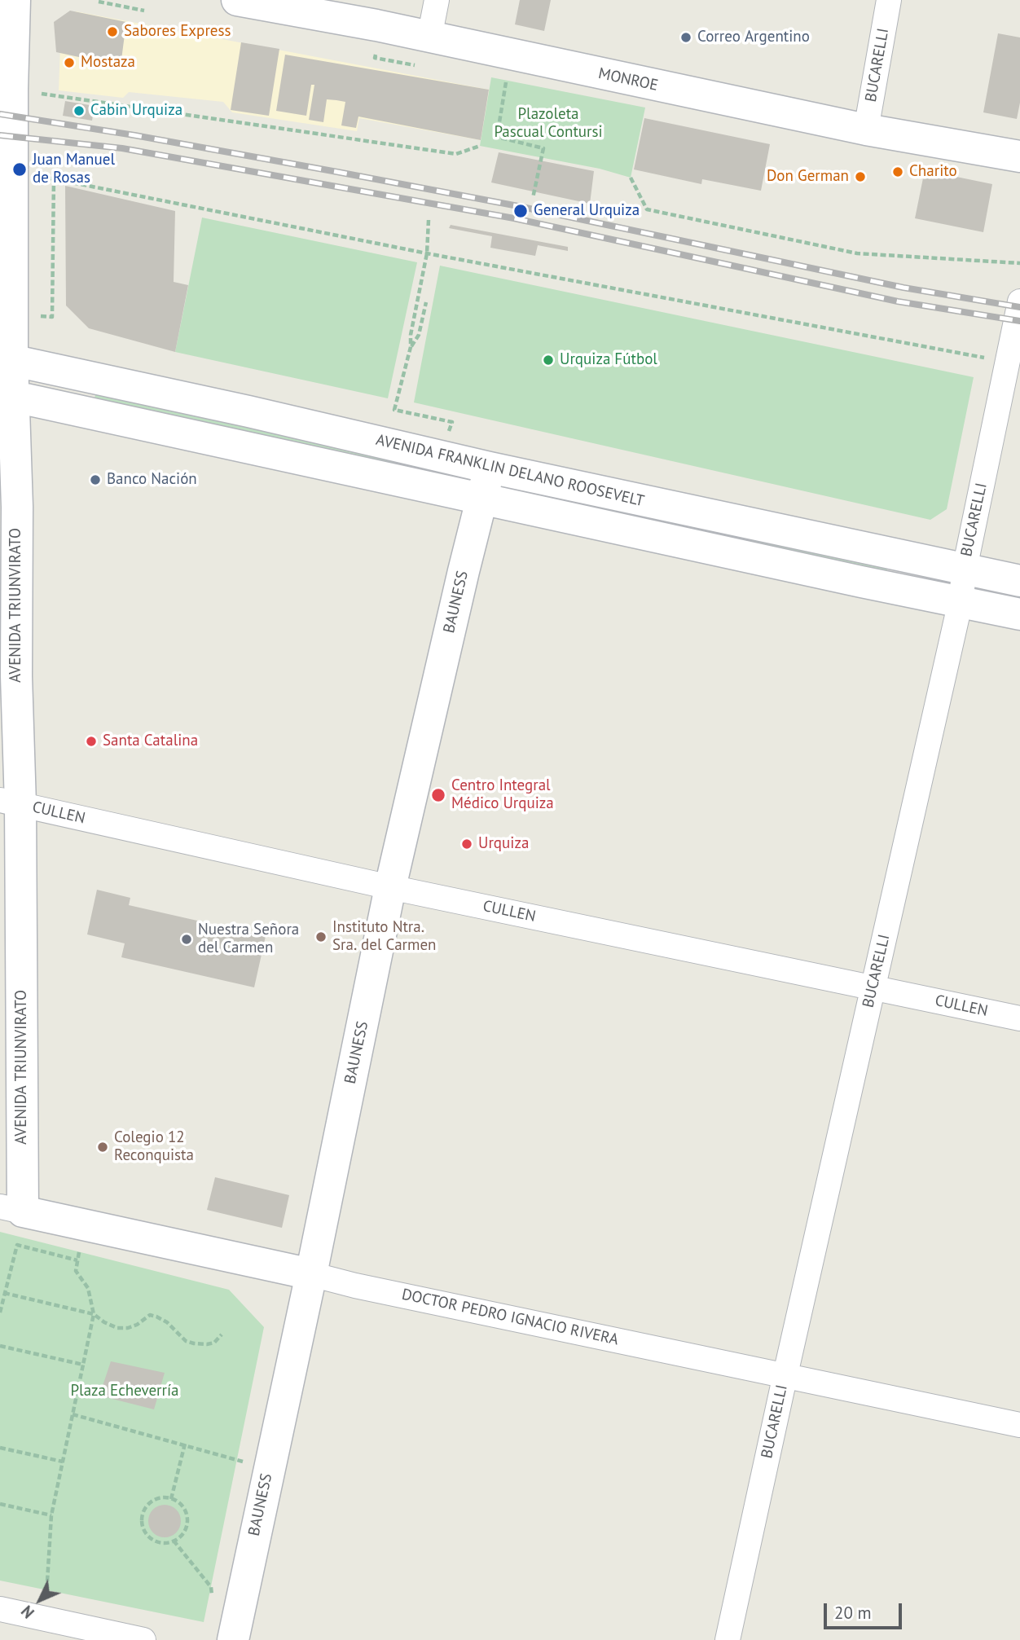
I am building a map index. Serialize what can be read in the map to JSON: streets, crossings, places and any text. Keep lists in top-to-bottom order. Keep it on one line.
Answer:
{"streets":{"street":["BUCARELLI","MONROE","AVENIDA FRANKLIN DELANO ROOSEVELT","BAUNESS","AVENIDA TRIUNVIRATO","CULLEN","DOCTOR PEDRO IGNACIO RIVERA"]},"crossings":[["BUCARELLI","MONROE"],["BUCARELLI","AVENIDA FRANKLIN DELANO ROOSEVELT"],["BUCARELLI","CULLEN"],["BUCARELLI","DOCTOR PEDRO IGNACIO RIVERA"],["AVENIDA FRANKLIN DELANO ROOSEVELT","BAUNESS"],["AVENIDA FRANKLIN DELANO ROOSEVELT","AVENIDA TRIUNVIRATO"],["BAUNESS","CULLEN"],["BAUNESS","DOCTOR PEDRO IGNACIO RIVERA"],["AVENIDA TRIUNVIRATO","CULLEN"],["AVENIDA TRIUNVIRATO","DOCTOR PEDRO IGNACIO RIVERA"]],"parks":["Plazoleta Pascual Contursi","Plaza Echeverría"],"places":["Sabores Express","Correo Argentino","Mostaza","Cabin Urquiza","Juan Manuel de Rosas","Charito","Don German","General Urquiza","Urquiza Fútbol","Banco Nación","Santa Catalina","Centro Integral Médico Urquiza","Urquiza","Instituto Ntra. Sra. del Carmen","Nuestra Señora del Carmen","Colegio 12 Reconquista"],"scale_bar":"20 m","north":"bottom left"}
